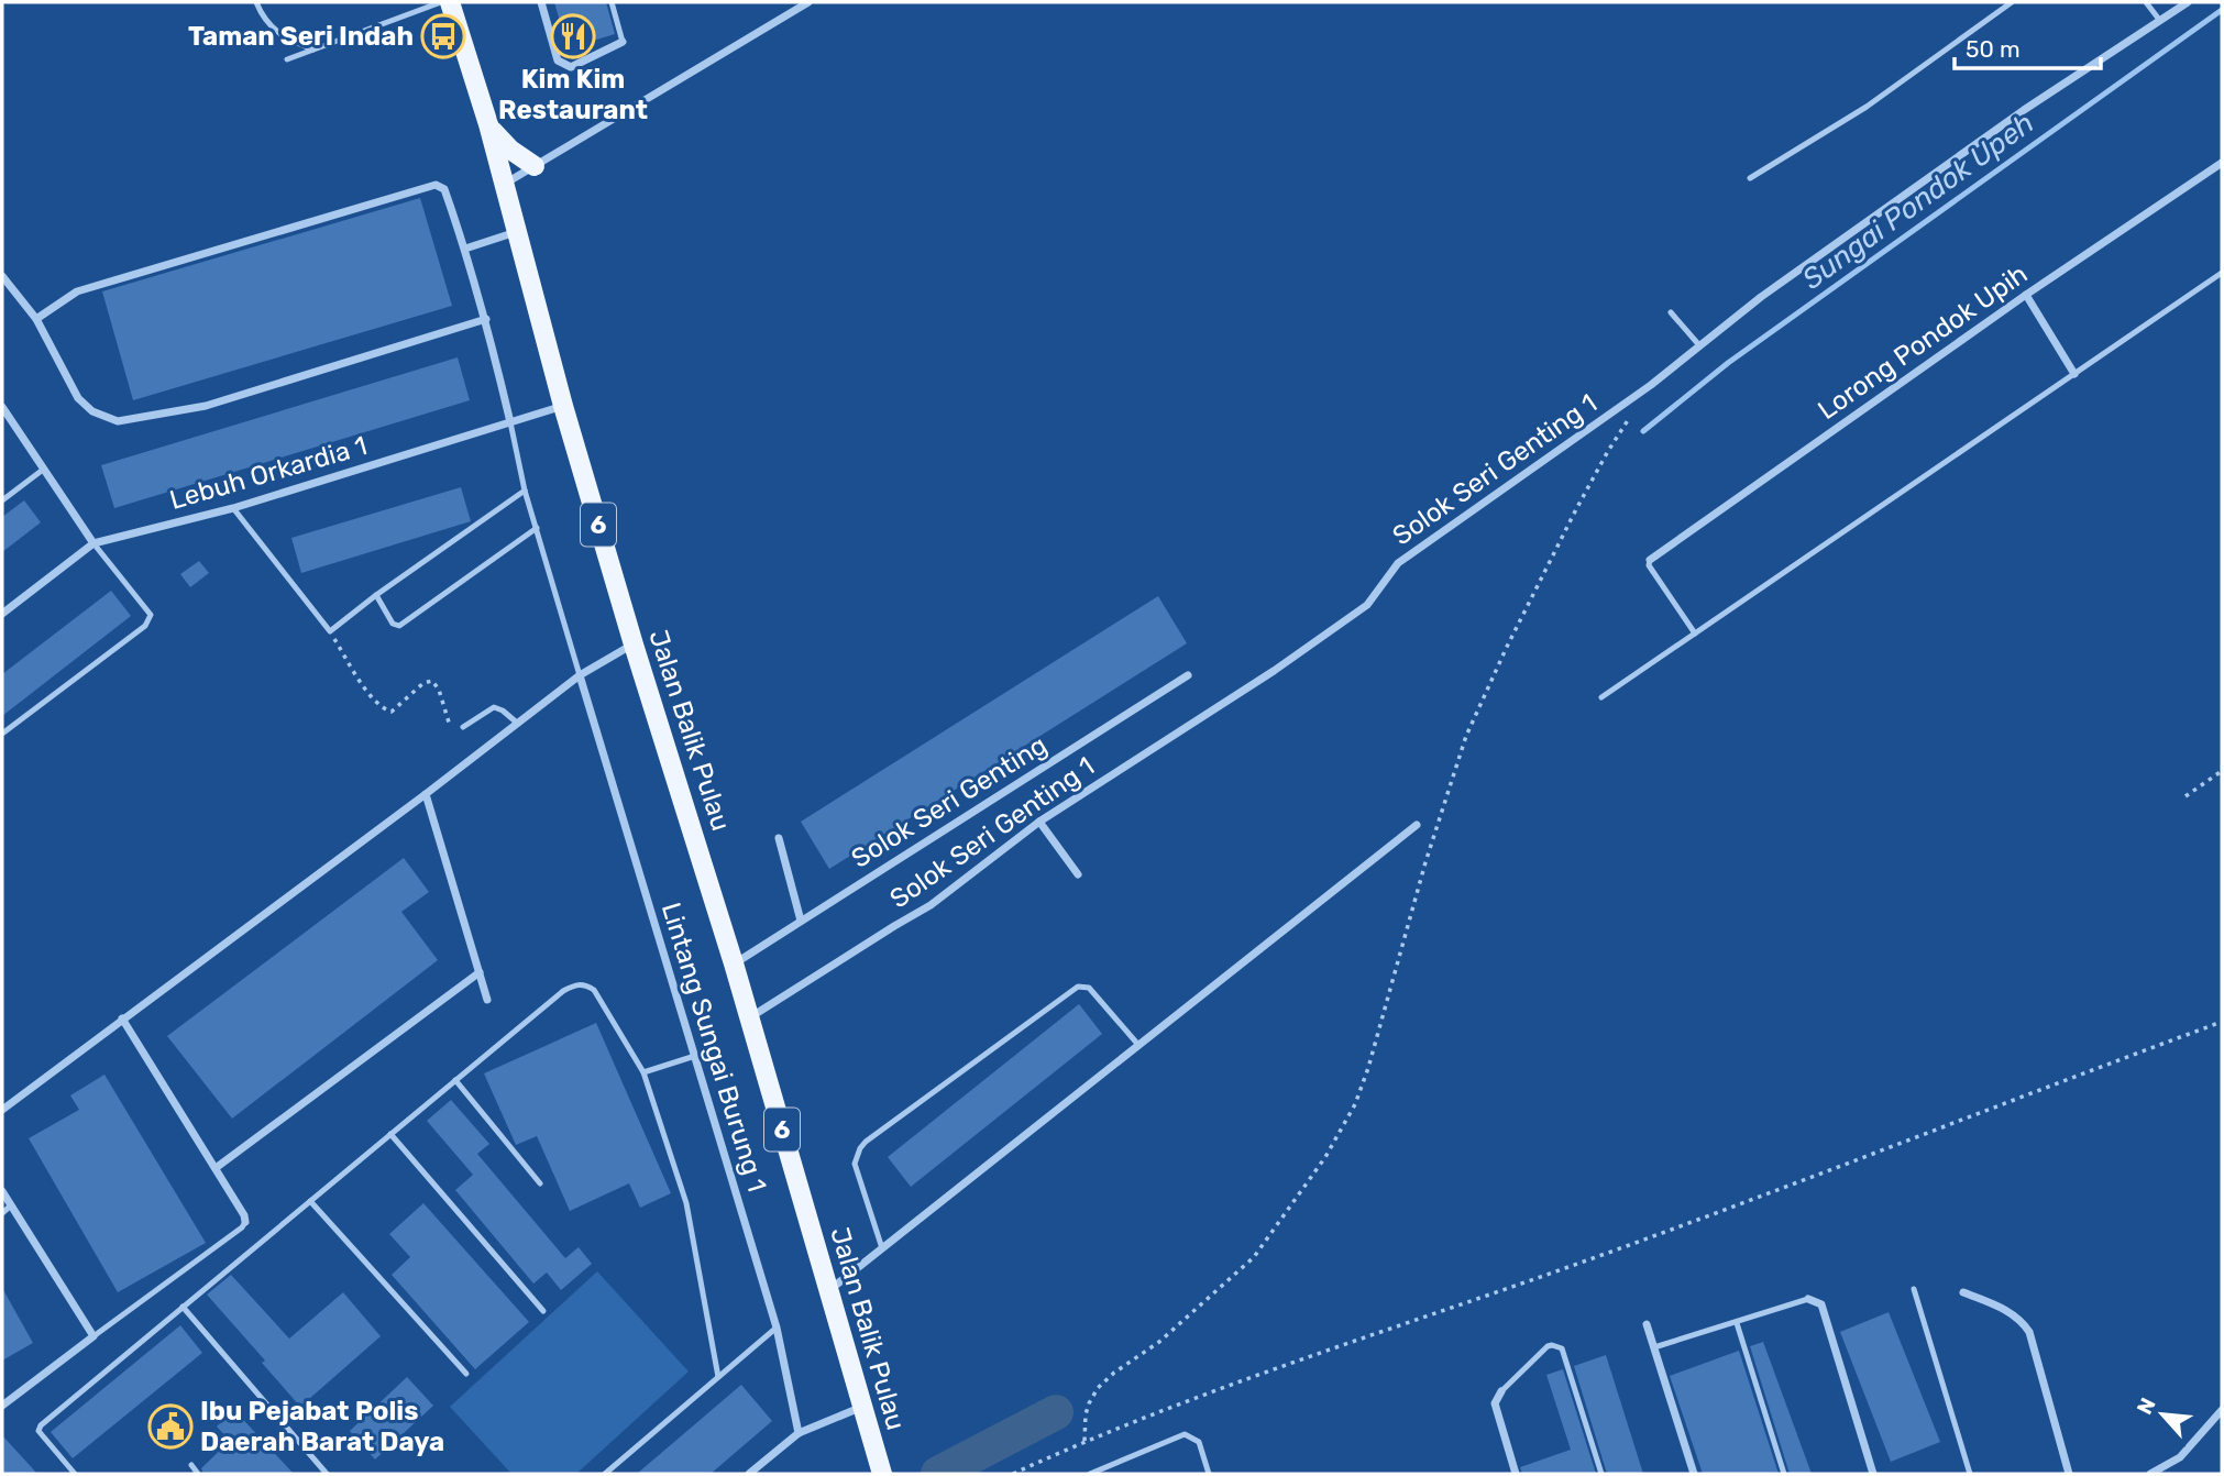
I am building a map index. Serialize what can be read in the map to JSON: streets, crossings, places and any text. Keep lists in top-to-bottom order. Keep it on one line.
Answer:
{"streets":{"main road":["6","Jalan Balik Pulau"],"street":["Lorong Pondok Upih","Solok Seri Genting 1","Lebuh Orkardia 1","Solok Seri Genting","Lintang Sungai Burung 1"]},"crossings":[["Solok Seri Genting 1","Jalan Balik Pulau"],["Lebuh Orkardia 1","Jalan Balik Pulau"],["Jalan Balik Pulau","Solok Seri Genting"]],"water":["Sungai Pondok Upeh"],"places":{"bus stop":["Taman Seri Indah"],"restaurant":["Kim Kim Restaurant"],"public building":["Ibu Pejabat Polis Daerah Barat Daya"]},"scale_bar":"50 m","north":"top left"}
